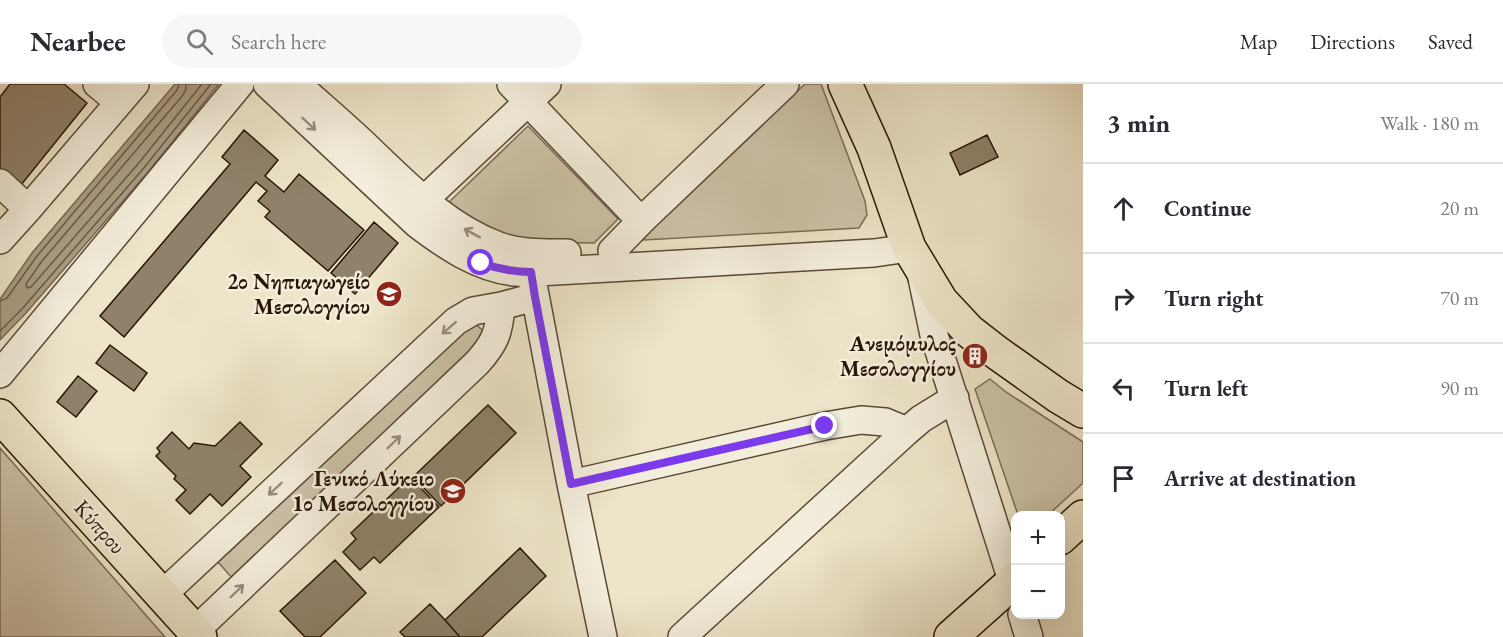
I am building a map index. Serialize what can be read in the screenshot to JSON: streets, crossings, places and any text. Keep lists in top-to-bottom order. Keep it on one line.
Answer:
{"streets":{"main road":["Κύπρου"]},"places":{"school or university":["2ο Νηπιαγωγείο Μεσολογγίου","Γενικό Λύκειο 1ο Μεσολογγίου"],"building":["Ανεμόμυλος Μεσολογγίου"]},"page":{"header":"Nearbee","search":"Search here","nav":["Map","Directions","Saved"],"heading":["3 min","Walk · 180 m"],"list":[["Continue","20 m"],["Turn right","70 m"],["Turn left","90 m"],"Arrive at destination"],"map_buttons":["+","−"]}}
